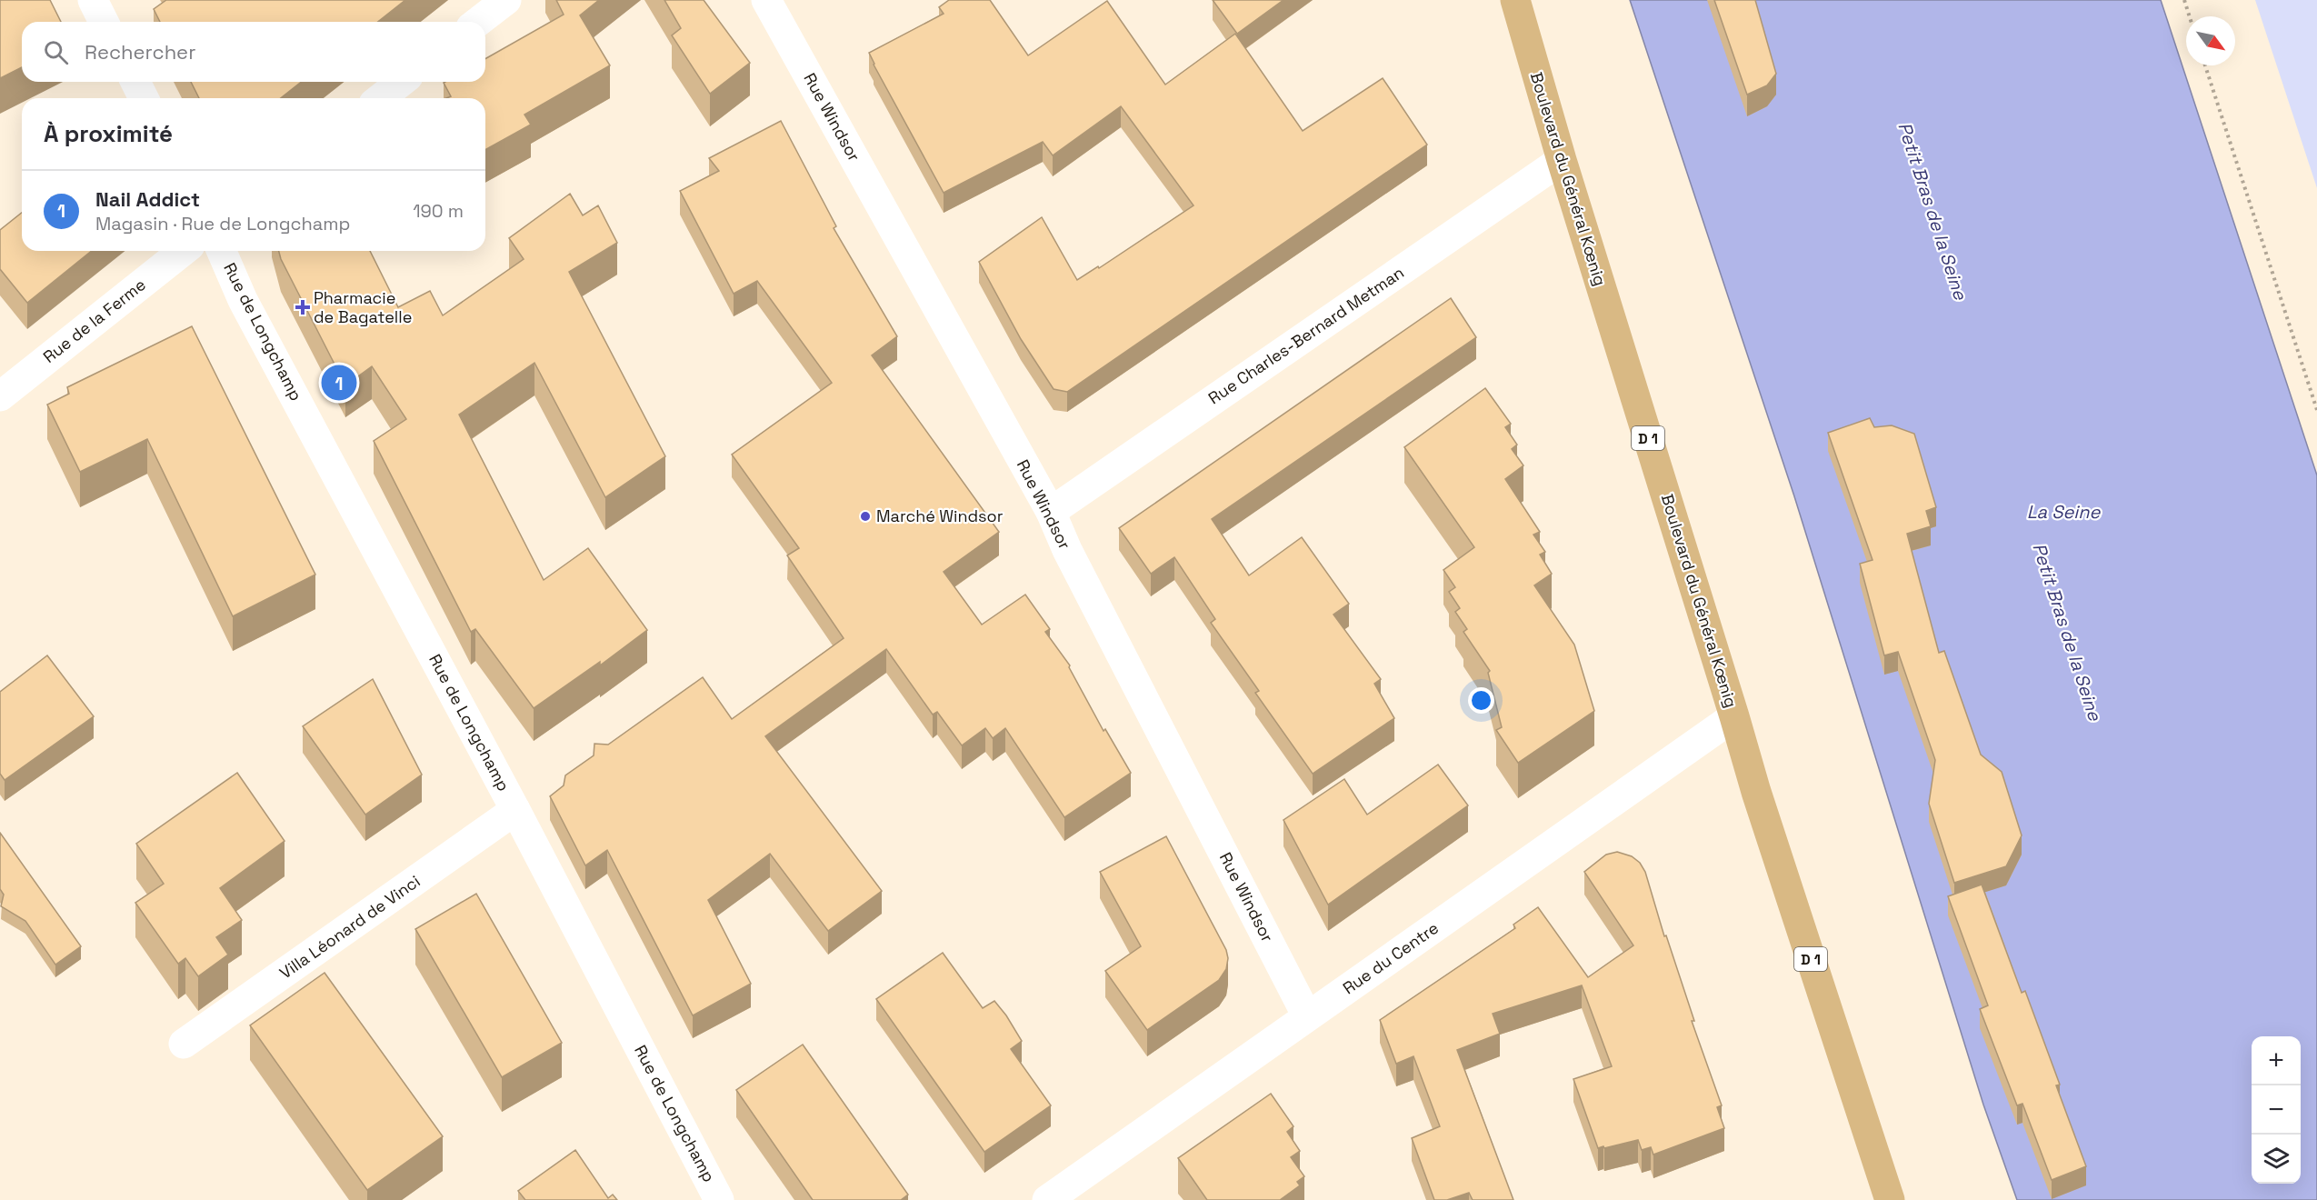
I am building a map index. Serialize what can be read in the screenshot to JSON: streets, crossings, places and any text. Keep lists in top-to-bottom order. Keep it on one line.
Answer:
{"streets":{"main road":["Boulevard du Général Kœnig","D 1"],"street":["Rue Windsor","Rue de la Ferme","Rue de Longchamp","Rue Charles-Bernard Metman","Villa Léonard de Vinci","Rue du Centre"]},"crossings":[["Rue Windsor","Rue Charles-Bernard Metman"],["Rue Windsor","Rue du Centre"],["Boulevard du Général Kœnig","Rue Charles-Bernard Metman"],["Boulevard du Général Kœnig","Rue du Centre"],["Rue de Longchamp","Villa Léonard de Vinci"]],"water":["Petit Bras de la Seine","La Seine"],"places":{"health":["Pharmacie de Bagatelle"],"other":["Marché Windsor"]},"north":"bottom right","page":{"search":"Rechercher","heading":"À proximité","list":[{"mark":"1","name":"Nail Addict","note":"Magasin · Rue de Longchamp","value":"190 m"}],"pins":"1","map_buttons":["+","−"]}}
